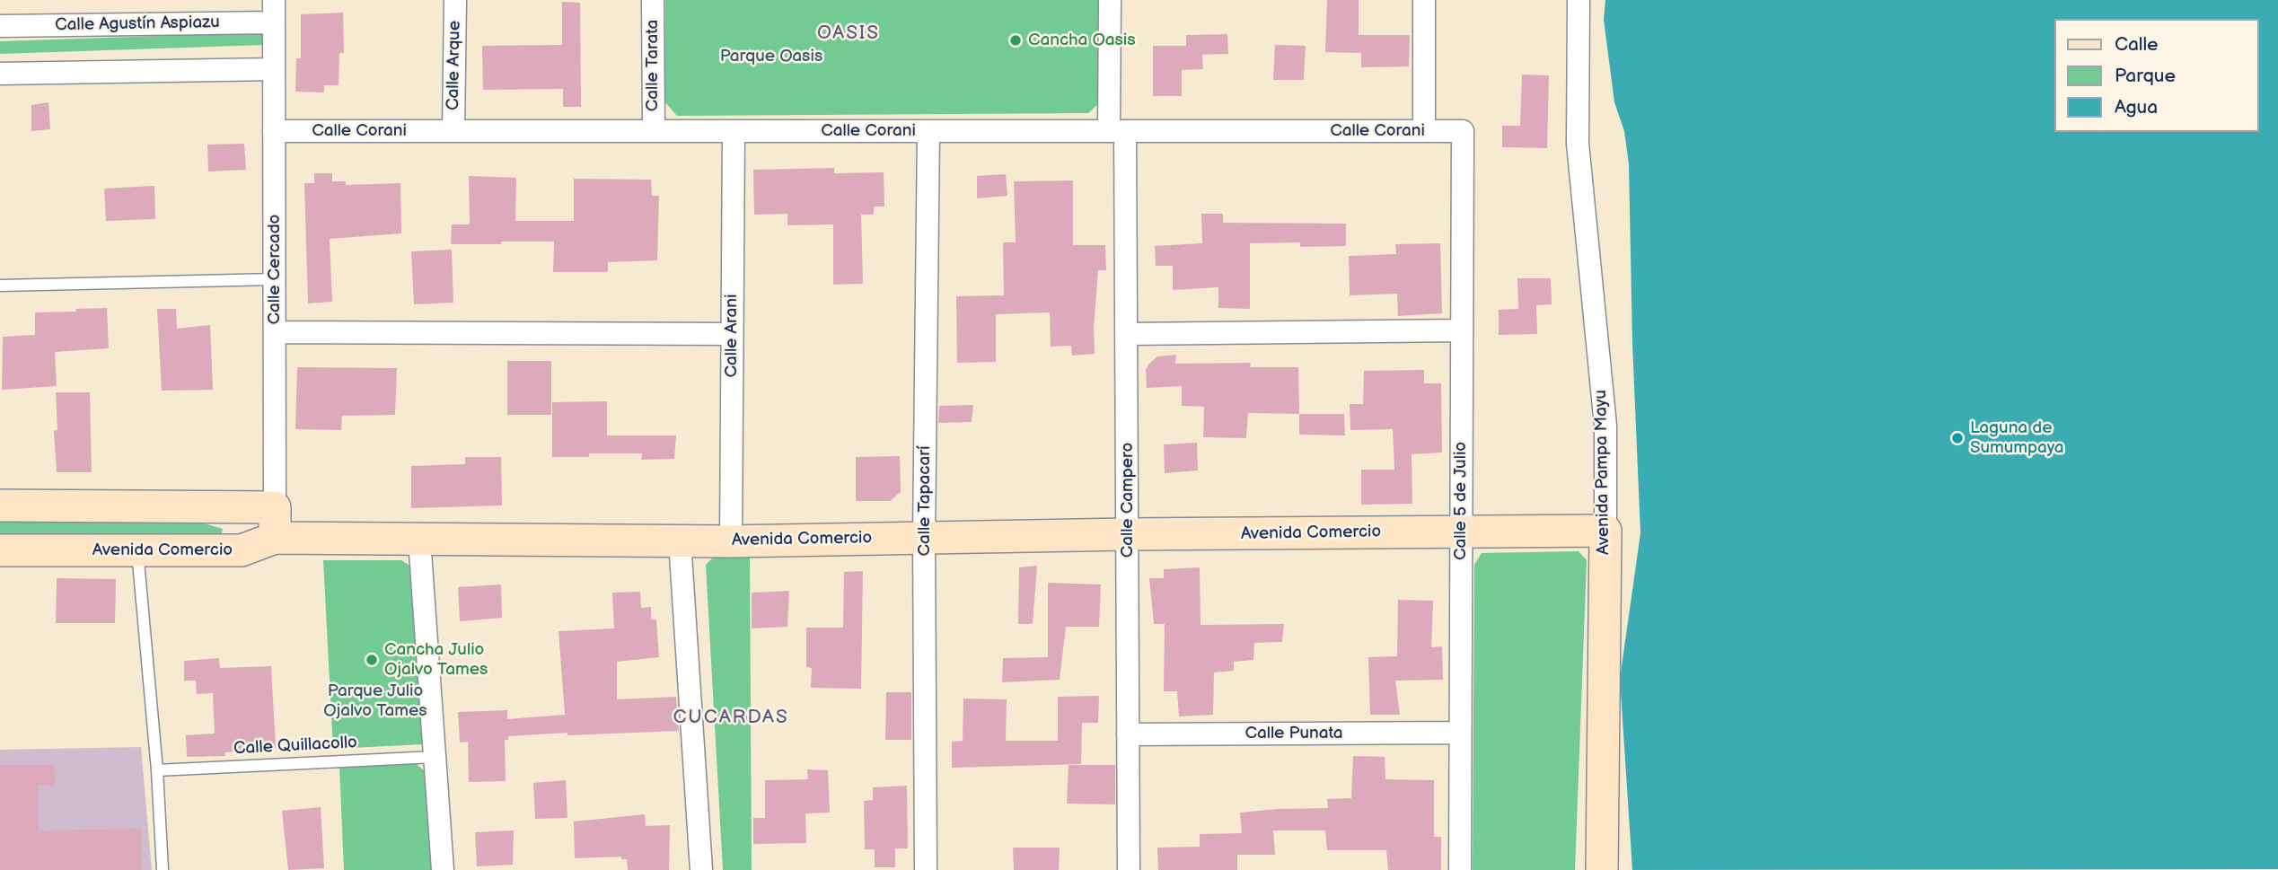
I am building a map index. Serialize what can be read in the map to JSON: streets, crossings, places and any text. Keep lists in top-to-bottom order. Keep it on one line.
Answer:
{"streets":{"street":["Calle Agustín Aspiazu","Calle Arque","Calle Tarata","Calle Corani","Calle Cercado","Calle Arani","Avenida Pampa Mayu","Calle Campero","Calle Tapacarí","Calle 5 de Julio","Avenida Comercio","Calle Punata"],"lane":["Calle Quillacollo"]},"crossings":[["Calle Agustín Aspiazu","Calle Cercado"],["Calle Arque","Calle Corani"],["Calle Tarata","Calle Corani"],["Calle Corani","Calle Cercado"],["Calle Corani","Calle Arani"],["Calle Corani","Calle Campero"],["Calle Corani","Calle Tapacarí"],["Calle Corani","Calle 5 de Julio"],["Calle Cercado","Avenida Comercio"],["Calle Arani","Avenida Comercio"],["Avenida Pampa Mayu","Avenida Comercio"],["Calle Campero","Avenida Comercio"],["Calle Campero","Calle Punata"],["Calle Tapacarí","Avenida Comercio"],["Calle 5 de Julio","Avenida Comercio"],["Calle 5 de Julio","Calle Punata"]],"districts":["OASIS","CUCARDAS"],"parks":["Parque Oasis","Parque Julio Ojalvo Tames"],"places":["Cancha Oasis","Laguna de Sumumpaya","Cancha Julio Ojalvo Tames"],"legend":["Calle","Parque","Agua"]}
